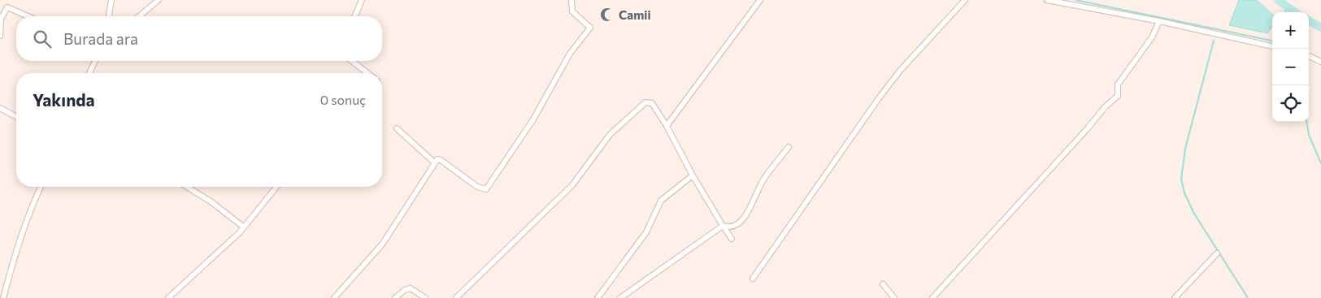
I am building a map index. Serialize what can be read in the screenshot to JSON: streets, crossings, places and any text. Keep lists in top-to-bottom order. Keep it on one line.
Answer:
{"places":{"mosque":["Camii"]},"page":{"map_buttons":["+","−"],"search":"Burada ara","heading":["Yakında","0 sonuç"]}}
